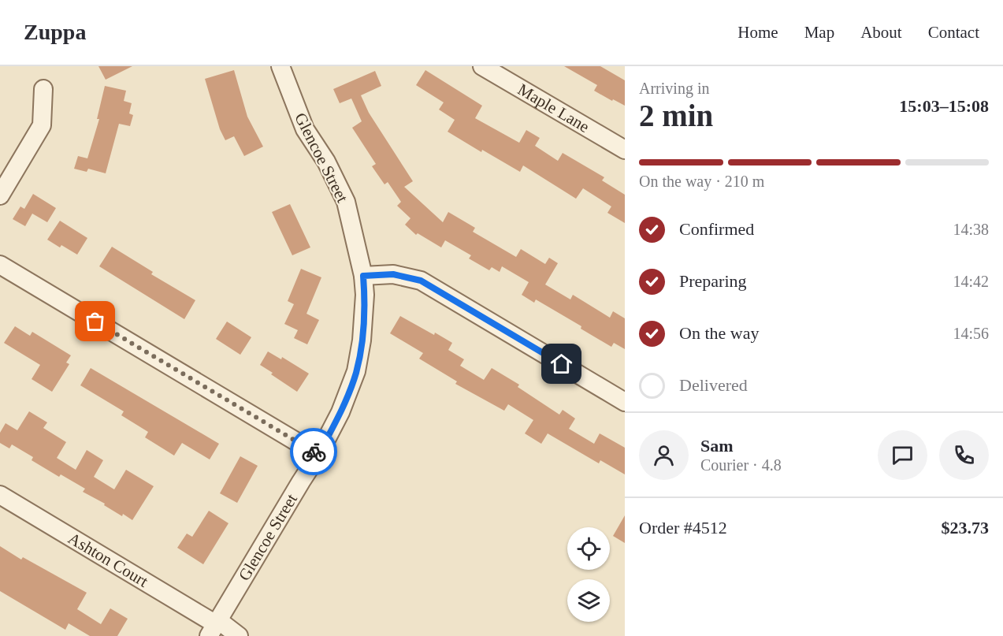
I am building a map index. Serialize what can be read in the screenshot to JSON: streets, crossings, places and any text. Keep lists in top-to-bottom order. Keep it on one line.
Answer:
{"streets":{"street":["Maple Lane","Glencoe Street","Ashton Court"]},"crossings":[["Glencoe Street","Ashton Court"]],"page":{"header":"Zuppa","nav":["Home","Map","About","Contact"],"heading":["2 min","Arriving in","15:03–15:08"],"panel":["Sam","Courier · 4.8","Order #4512","$23.73"],"bar":"On the way · 210 m","list":[["Confirmed","14:38"],["Preparing","14:42"],["On the way","14:56"],"Delivered"]}}
